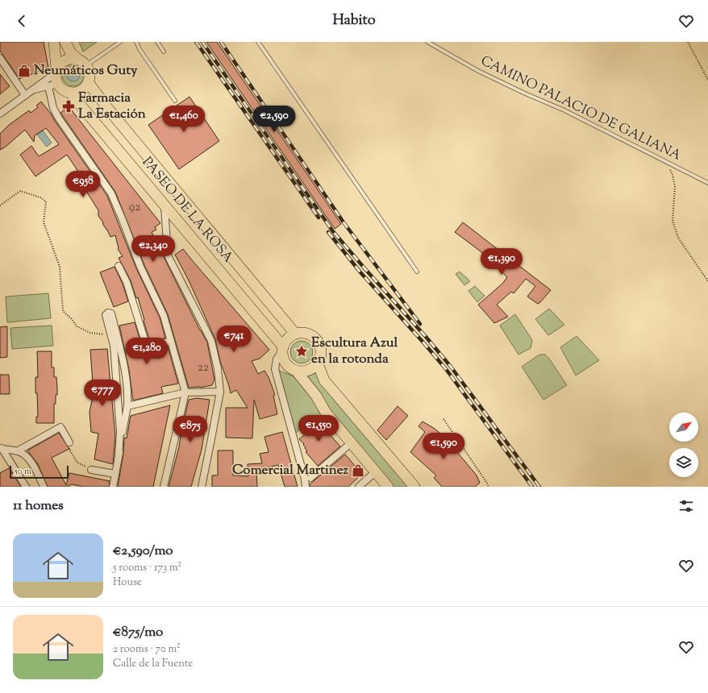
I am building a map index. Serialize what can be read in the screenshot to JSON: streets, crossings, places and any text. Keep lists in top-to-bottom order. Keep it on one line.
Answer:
{"streets":{"main road":["PASEO DE LA ROSA"],"lane":["CAMINO PALACIO DE GALIANA"]},"places":{"shop":["Neumáticos Guty","Comercial Martinez"],"pharmacy":["Farmacia La Estación"],"place":["Escultura Azul en la rotonda"]},"house_numbers":["92","22"],"scale_bar":"50 m","north":"top right","page":{"header":"Habito","price":["€1,460","€2,590","€958","€2,340","€1,390","€741","€1,280","€777","€1,550","€875","€1,590"],"scale":"50 m","heading":"11 homes","list":[{"name":"€2,590/mo","note":"5 rooms · 173 m² · House"},{"name":"€875/mo","note":"2 rooms · 70 m² · Calle de la Fuente"}]}}
